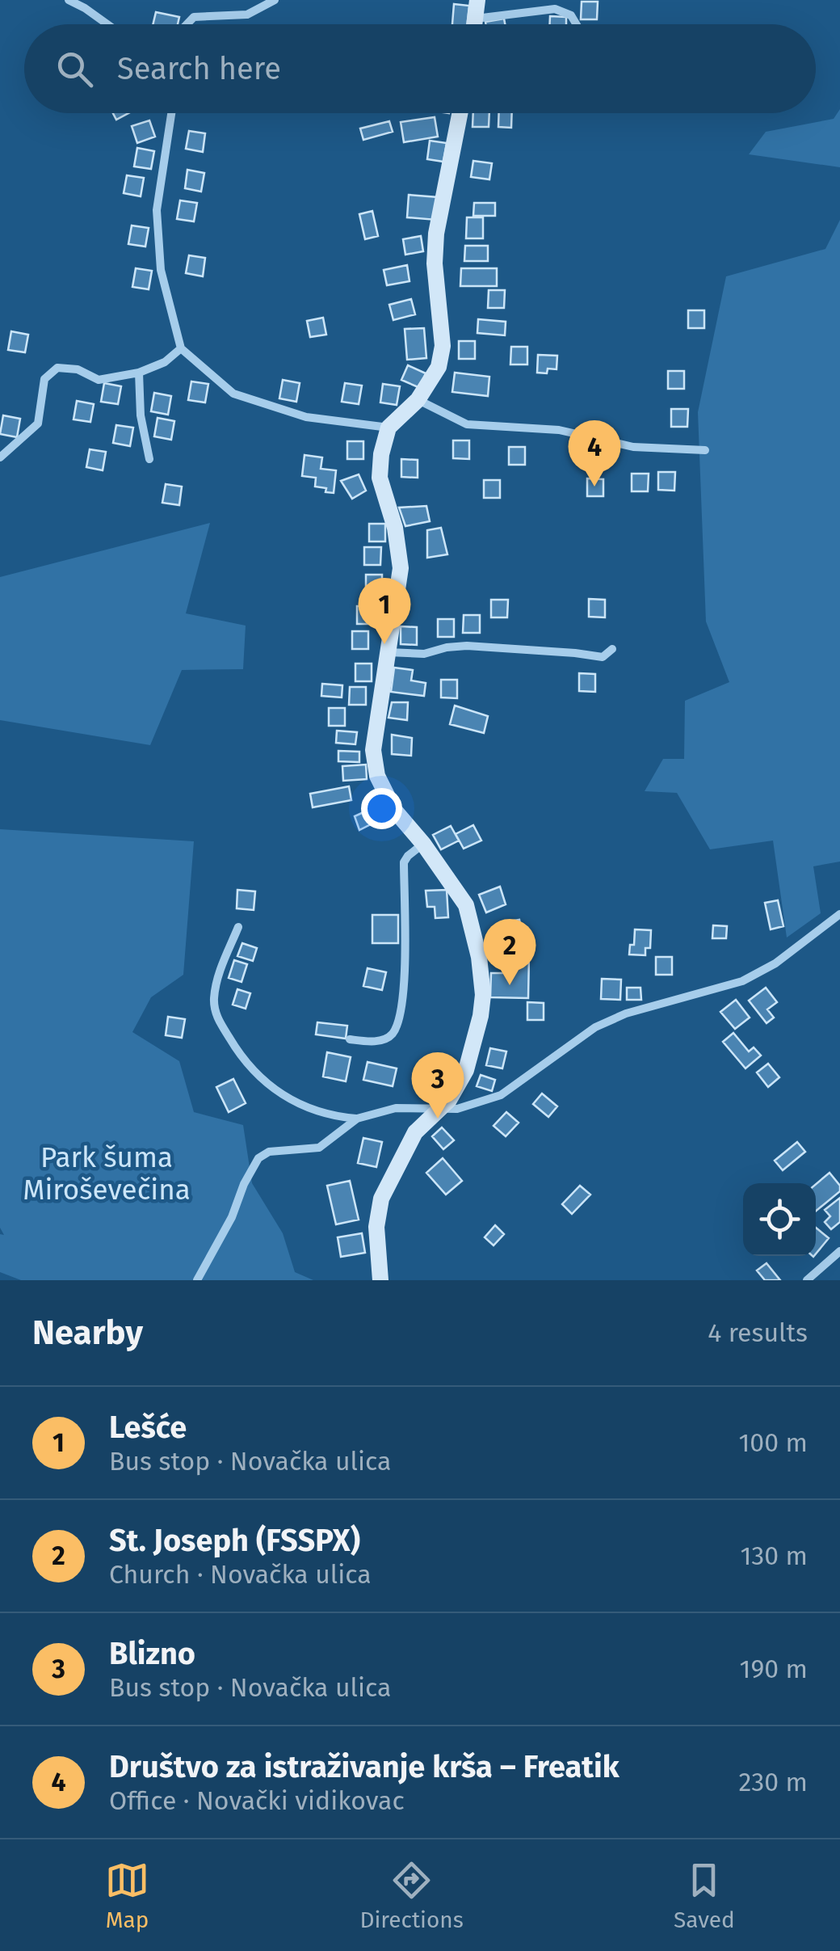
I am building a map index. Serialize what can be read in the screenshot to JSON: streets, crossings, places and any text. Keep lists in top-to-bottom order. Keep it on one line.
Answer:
{"parks":["Park šuma Miroševečina"],"page":{"search":"Search here","pins":["4","1","2","3"],"heading":["Nearby","4 results"],"list":[{"mark":"1","name":"Lešće","note":"Bus stop · Novačka ulica","value":"100 m"},{"mark":"2","name":"St. Joseph (FSSPX)","note":"Church · Novačka ulica","value":"130 m"},{"mark":"3","name":"Blizno","note":"Bus stop · Novačka ulica","value":"190 m"},{"mark":"4","name":"Društvo za istraživanje krša – Freatik","note":"Office · Novački vidikovac","value":"230 m"}],"nav":["Map","Directions","Saved"]}}
